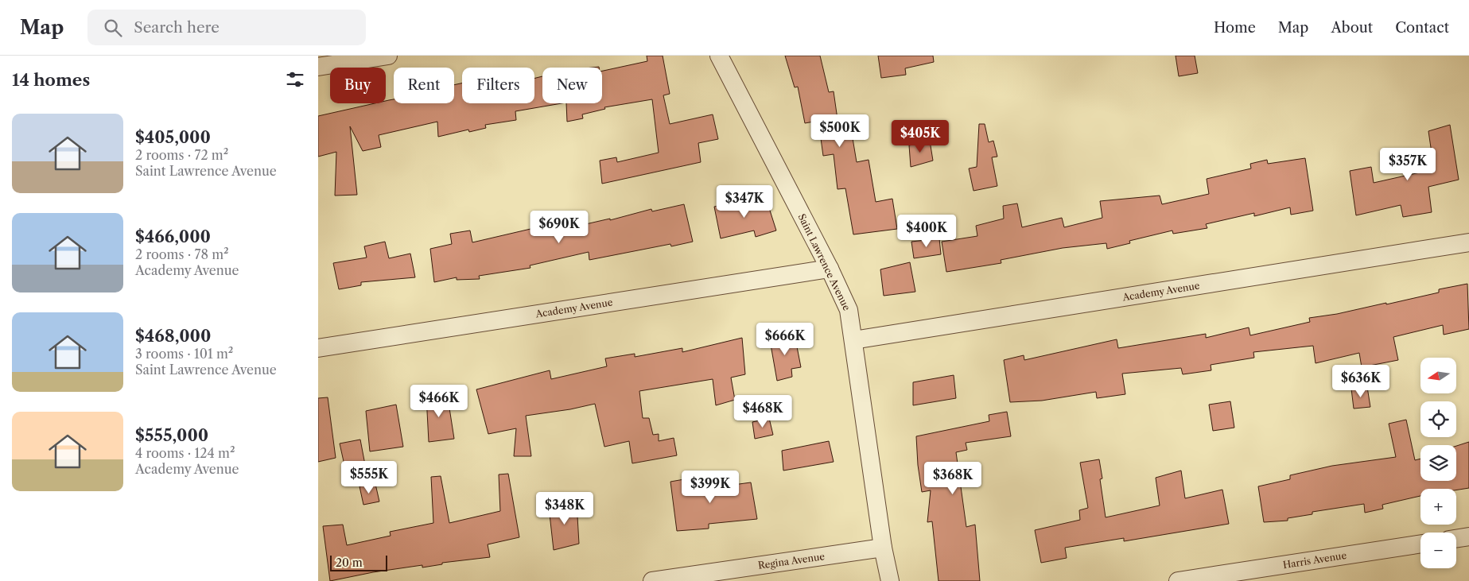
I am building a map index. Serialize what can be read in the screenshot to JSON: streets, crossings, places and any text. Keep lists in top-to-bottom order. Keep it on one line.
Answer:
{"streets":{"street":["Saint Lawrence Avenue","Academy Avenue","Harris Avenue","Regina Avenue"]},"crossings":[["Saint Lawrence Avenue","Academy Avenue"],["Saint Lawrence Avenue","Regina Avenue"]],"scale_bar":"20 m","north":"left","page":{"header":"Map","search":"Search here","nav":["Home","Map","About","Contact"],"heading":"14 homes","chip":["Buy","Rent","Filters","New"],"list":[{"name":"$405,000","note":"2 rooms · 72 m² · Saint Lawrence Avenue"},{"name":"$466,000","note":"2 rooms · 78 m² · Academy Avenue"},{"name":"$468,000","note":"3 rooms · 101 m² · Saint Lawrence Avenue"},{"name":"$555,000","note":"4 rooms · 124 m² · Academy Avenue"}],"price":["$500K","$405K","$357K","$347K","$690K","$400K","$666K","$636K","$466K","$468K","$555K","$368K","$399K","$348K"],"map_buttons":["+","−"],"scale":"20 m"}}
